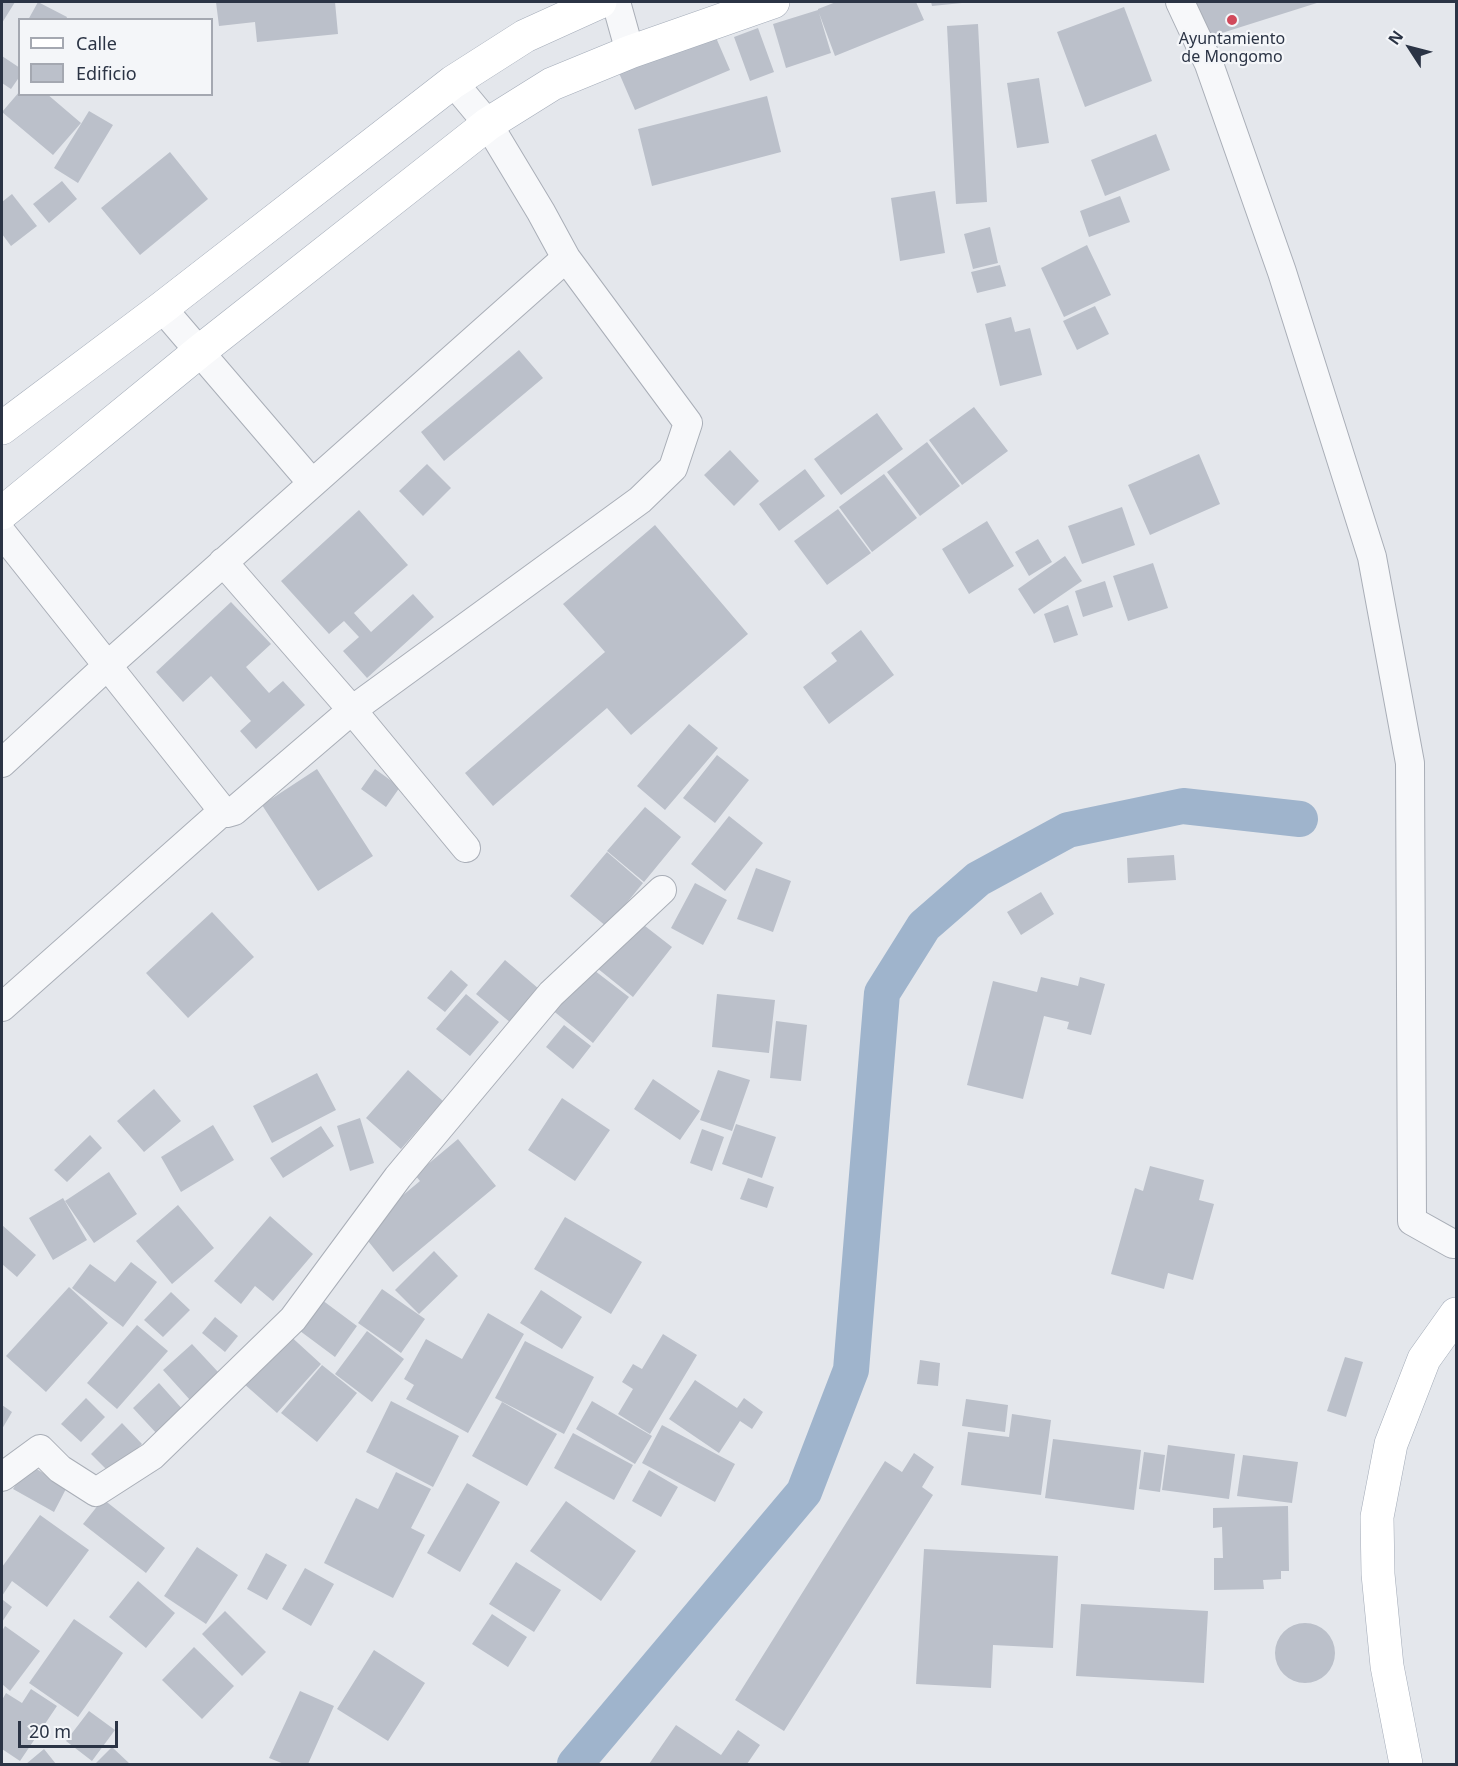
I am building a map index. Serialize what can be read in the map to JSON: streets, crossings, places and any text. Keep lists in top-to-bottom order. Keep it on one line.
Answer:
{"places":["Ayuntamiento de Mongomo"],"legend":["Calle","Edificio"],"scale_bar":"20 m","north":"top left"}
